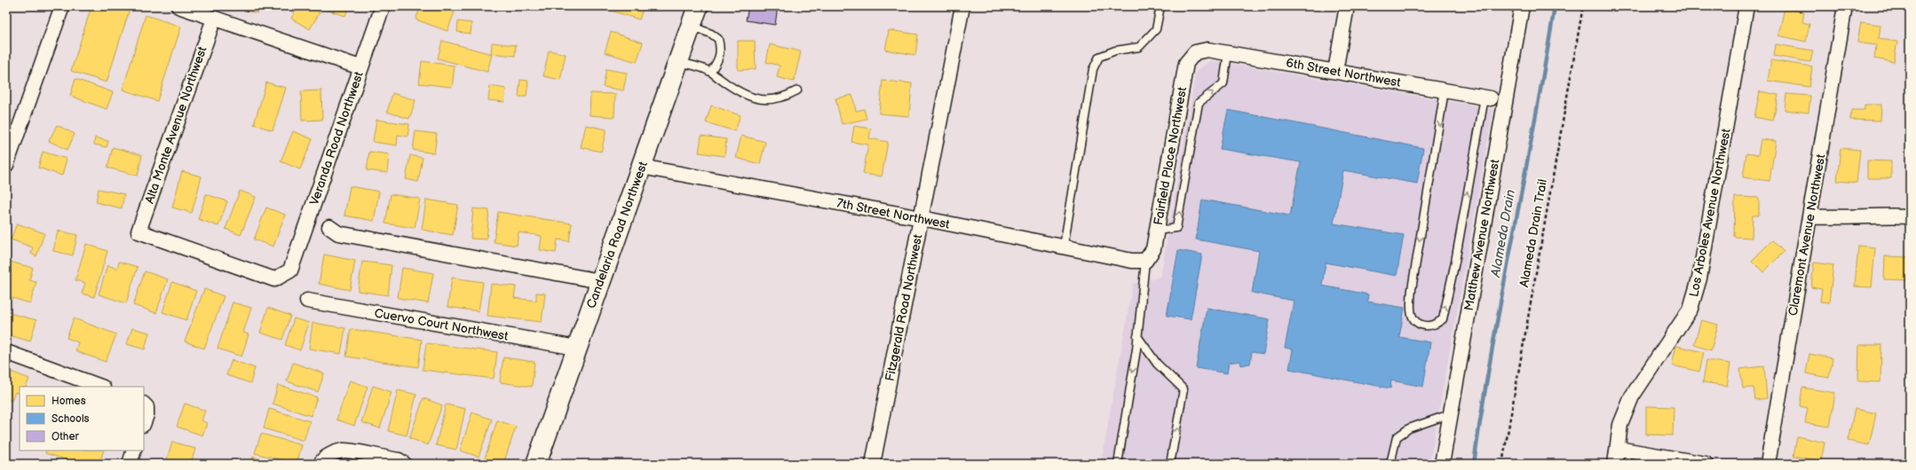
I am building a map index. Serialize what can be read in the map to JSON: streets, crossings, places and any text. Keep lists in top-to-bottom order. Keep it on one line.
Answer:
{"streets":{"main road":["Candelaria Road Northwest"],"street":["6th Street Northwest","Alta Monte Avenue Northwest","Veranda Road Northwest","Fairfield Place Northwest","Los Arboles Avenue Northwest","7th Street Northwest","Matthew Avenue Northwest","Claremont Avenue Northwest","Fitzgerald Road Northwest","Cuervo Court Northwest"],"path":["Alameda Drain Trail"]},"crossings":[["6th Street Northwest","Fairfield Place Northwest"],["Alta Monte Avenue Northwest","Veranda Road Northwest"],["Fairfield Place Northwest","7th Street Northwest"],["7th Street Northwest","Candelaria Road Northwest"],["7th Street Northwest","Fitzgerald Road Northwest"],["Candelaria Road Northwest","Cuervo Court Northwest"]],"water":["Alameda Drain"],"legend":["Homes","Schools","Other"]}
